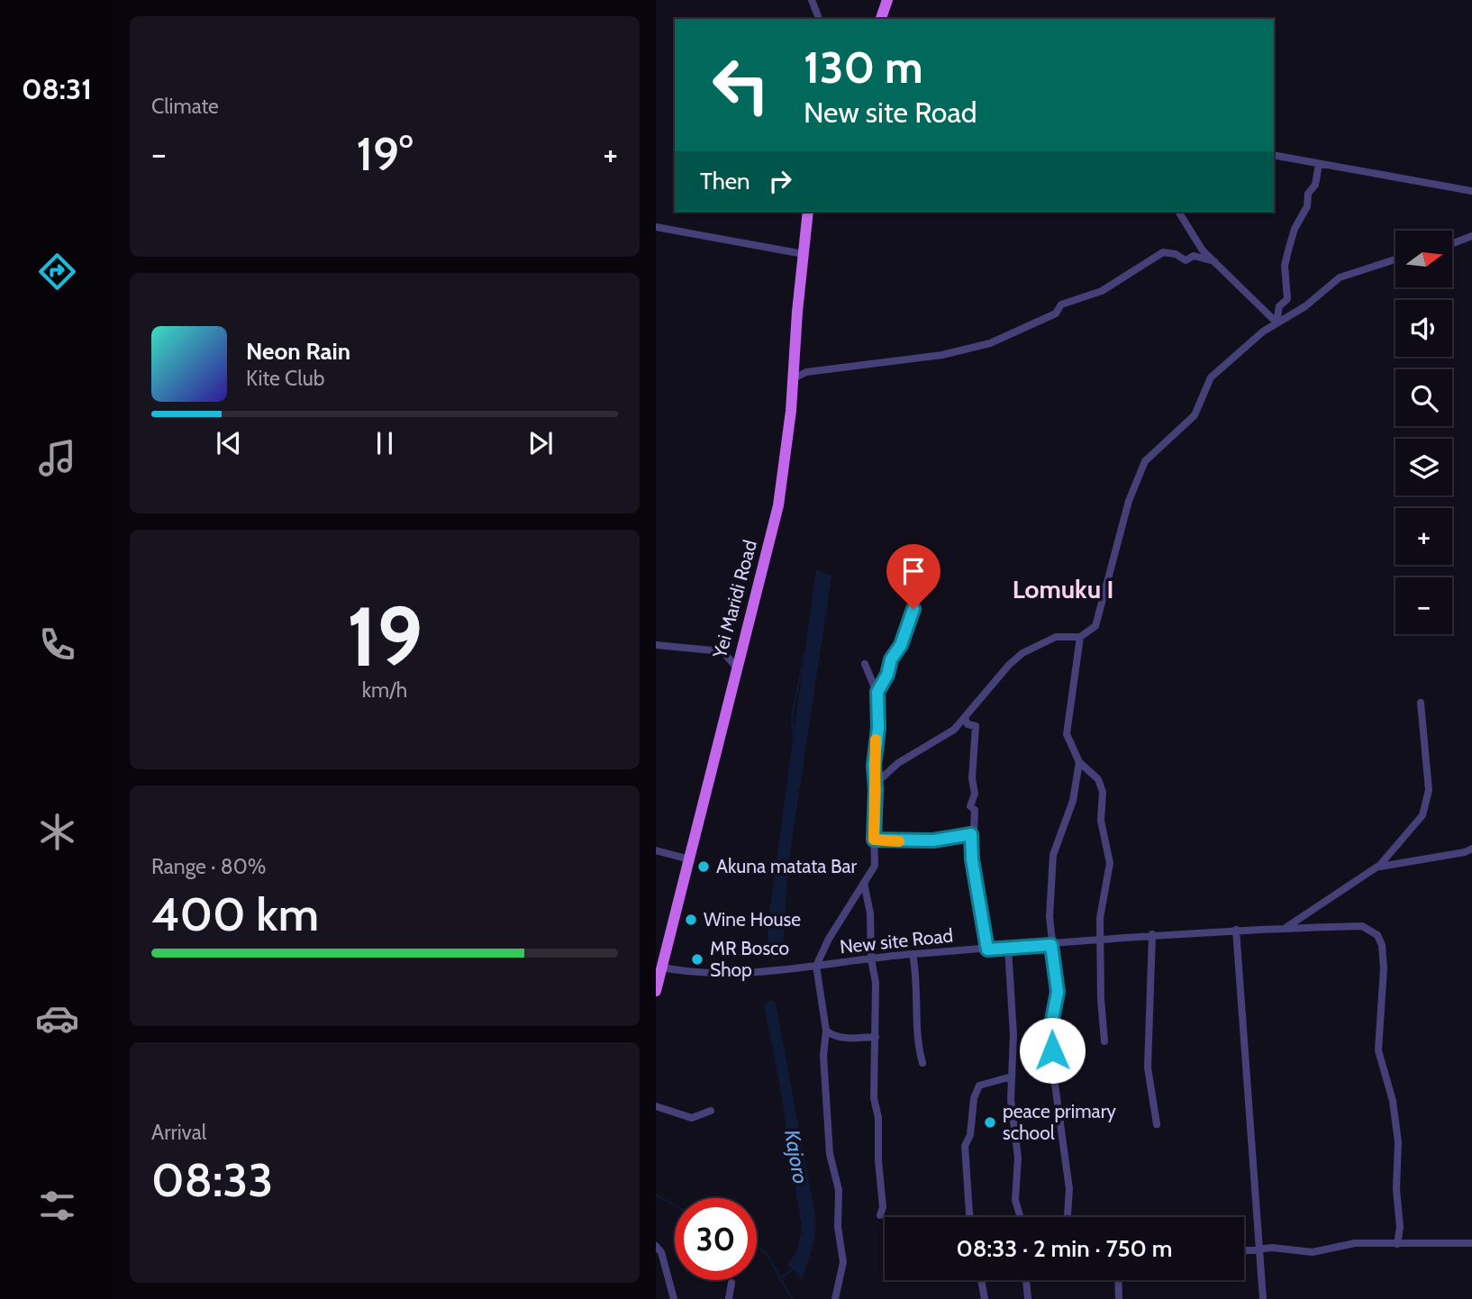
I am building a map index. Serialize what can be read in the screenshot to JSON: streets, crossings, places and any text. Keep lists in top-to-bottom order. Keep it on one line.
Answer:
{"streets":{"main road":["Yei Maridi Road"],"street":["New site Road"]},"crossings":[["Yei Maridi Road","New site Road"]],"districts":["Lomuku I"],"water":["Kajoro"],"places":["Akuna matata Bar","Wine House","MR Bosco Shop","peace primary school"],"north":"right","page":{"tabs":"08:31","tile":["Climate",["19","km/h"],["Range · 80%","400 km"],["Arrival","08:33"]],"turn":["130 m","New site Road"],"heat":["−","19°","+"],"then":"Then","map_buttons":["+","−"],"song":["Neon Rain","Kite Club"],"limit":"30","trip":"08:33 · 2 min · 750 m"}}
